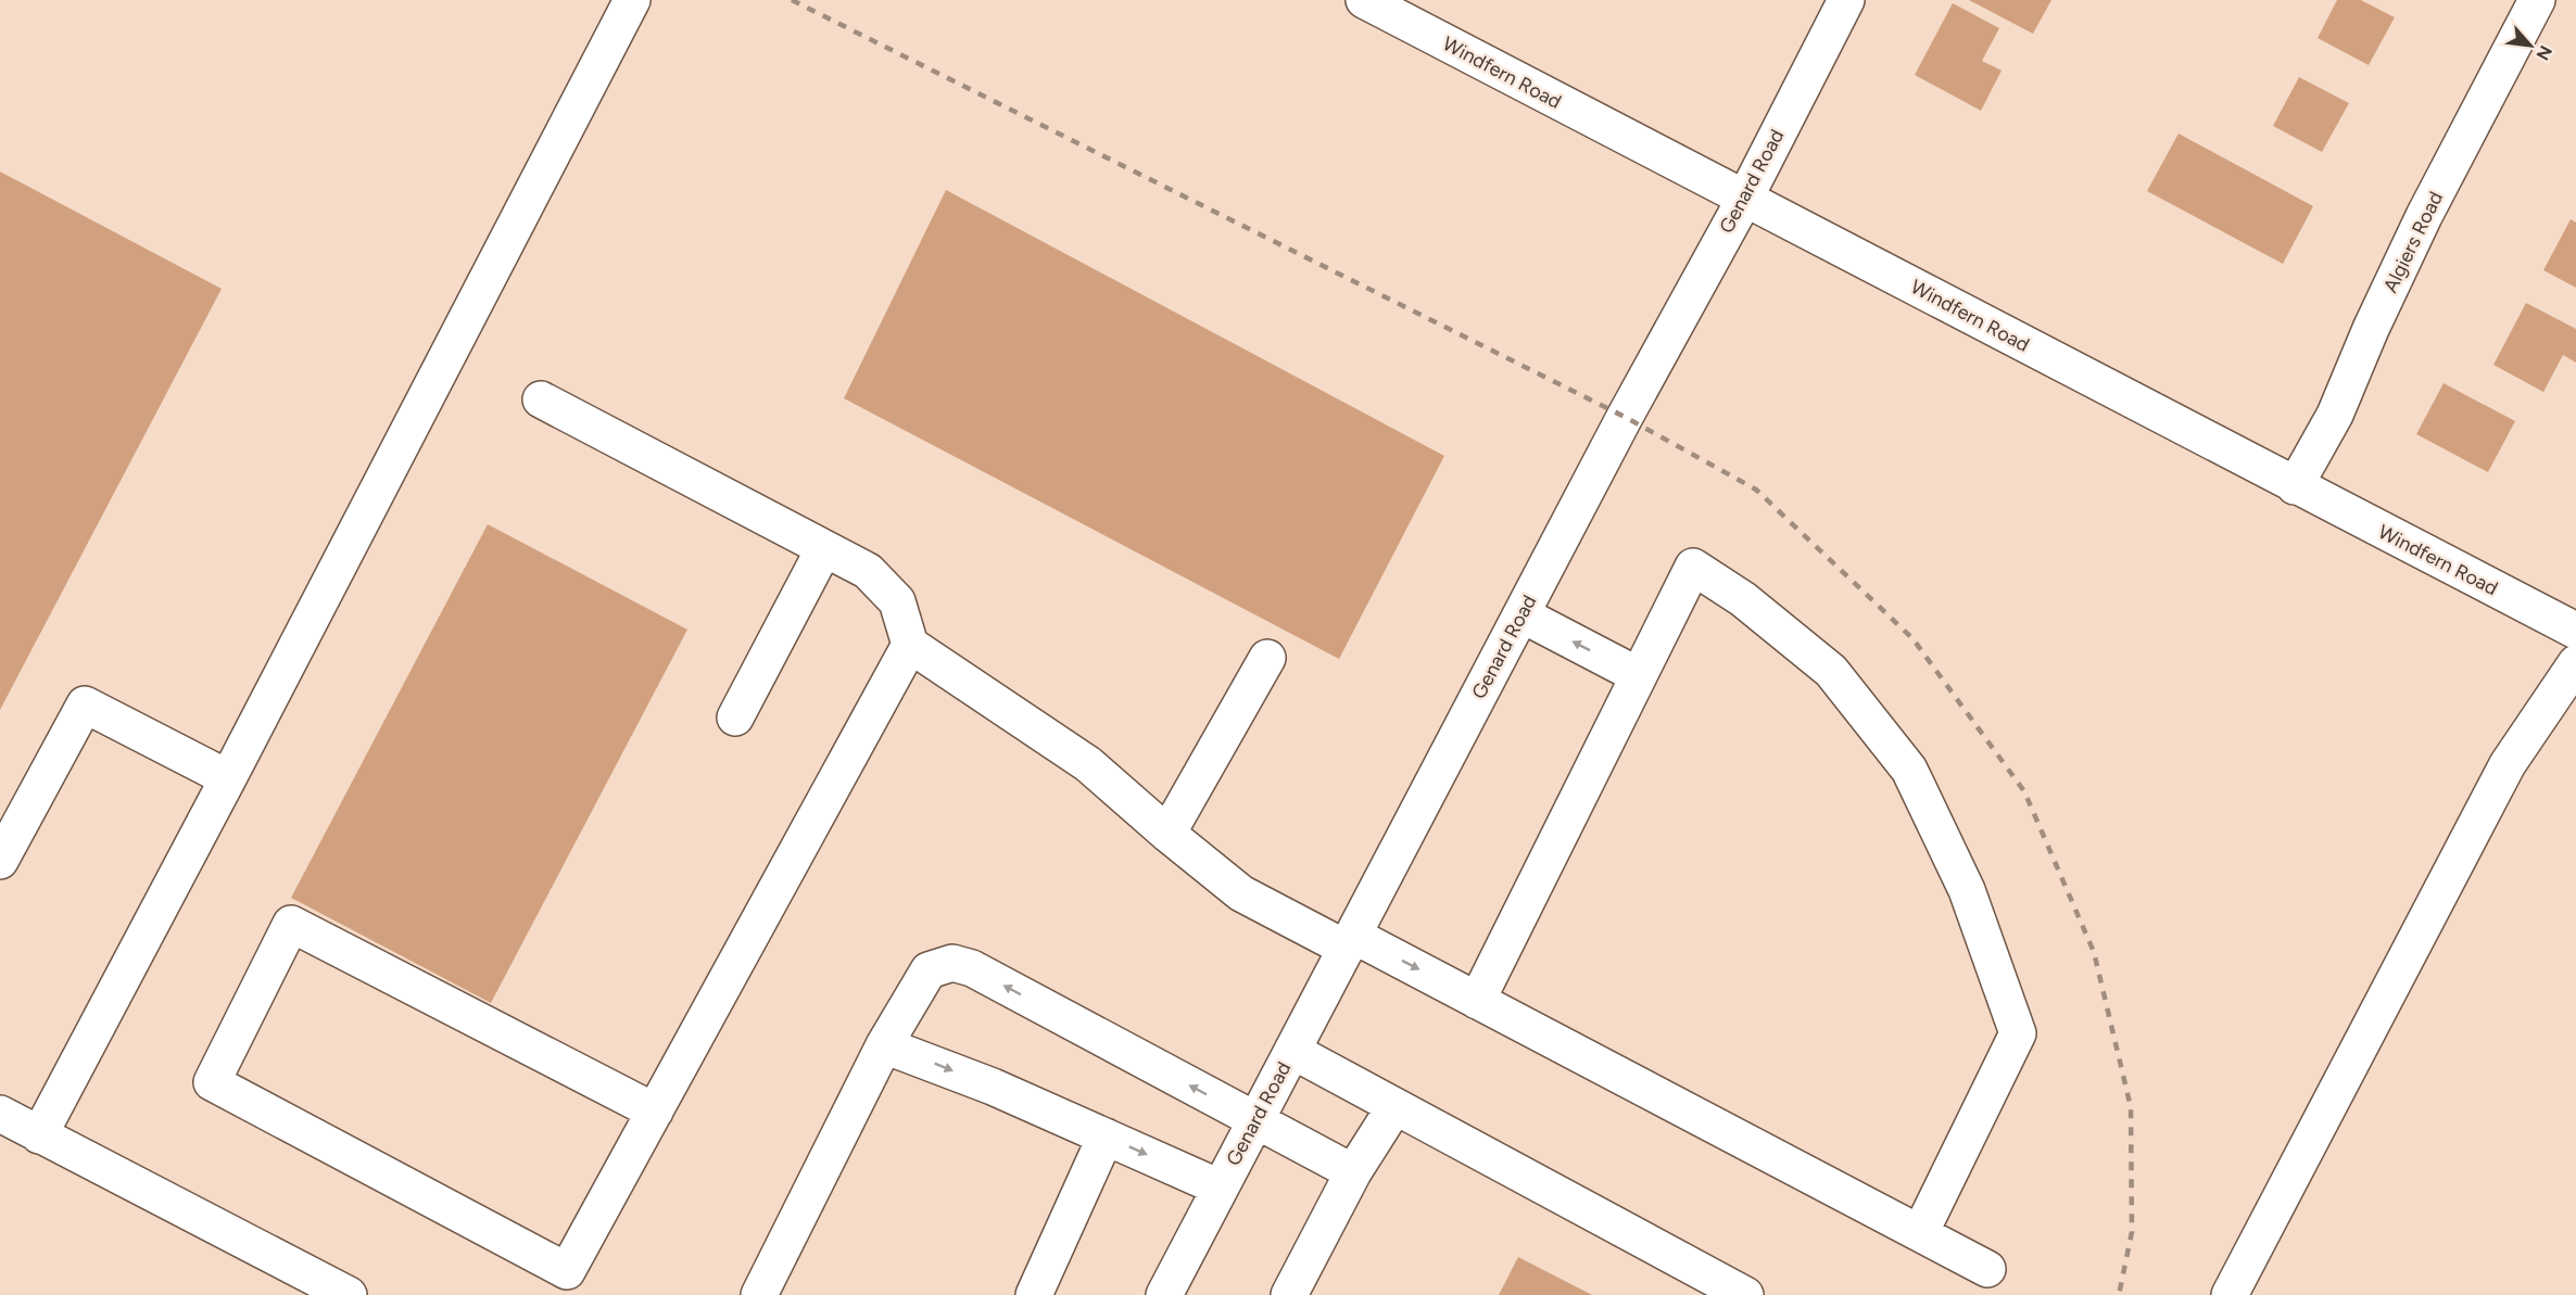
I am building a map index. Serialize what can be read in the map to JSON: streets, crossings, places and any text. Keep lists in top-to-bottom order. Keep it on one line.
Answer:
{"streets":{"street":["Windfern Road","Genard Road","Algiers Road"]},"crossings":[["Windfern Road","Genard Road"],["Windfern Road","Algiers Road"]],"north":"bottom right"}
